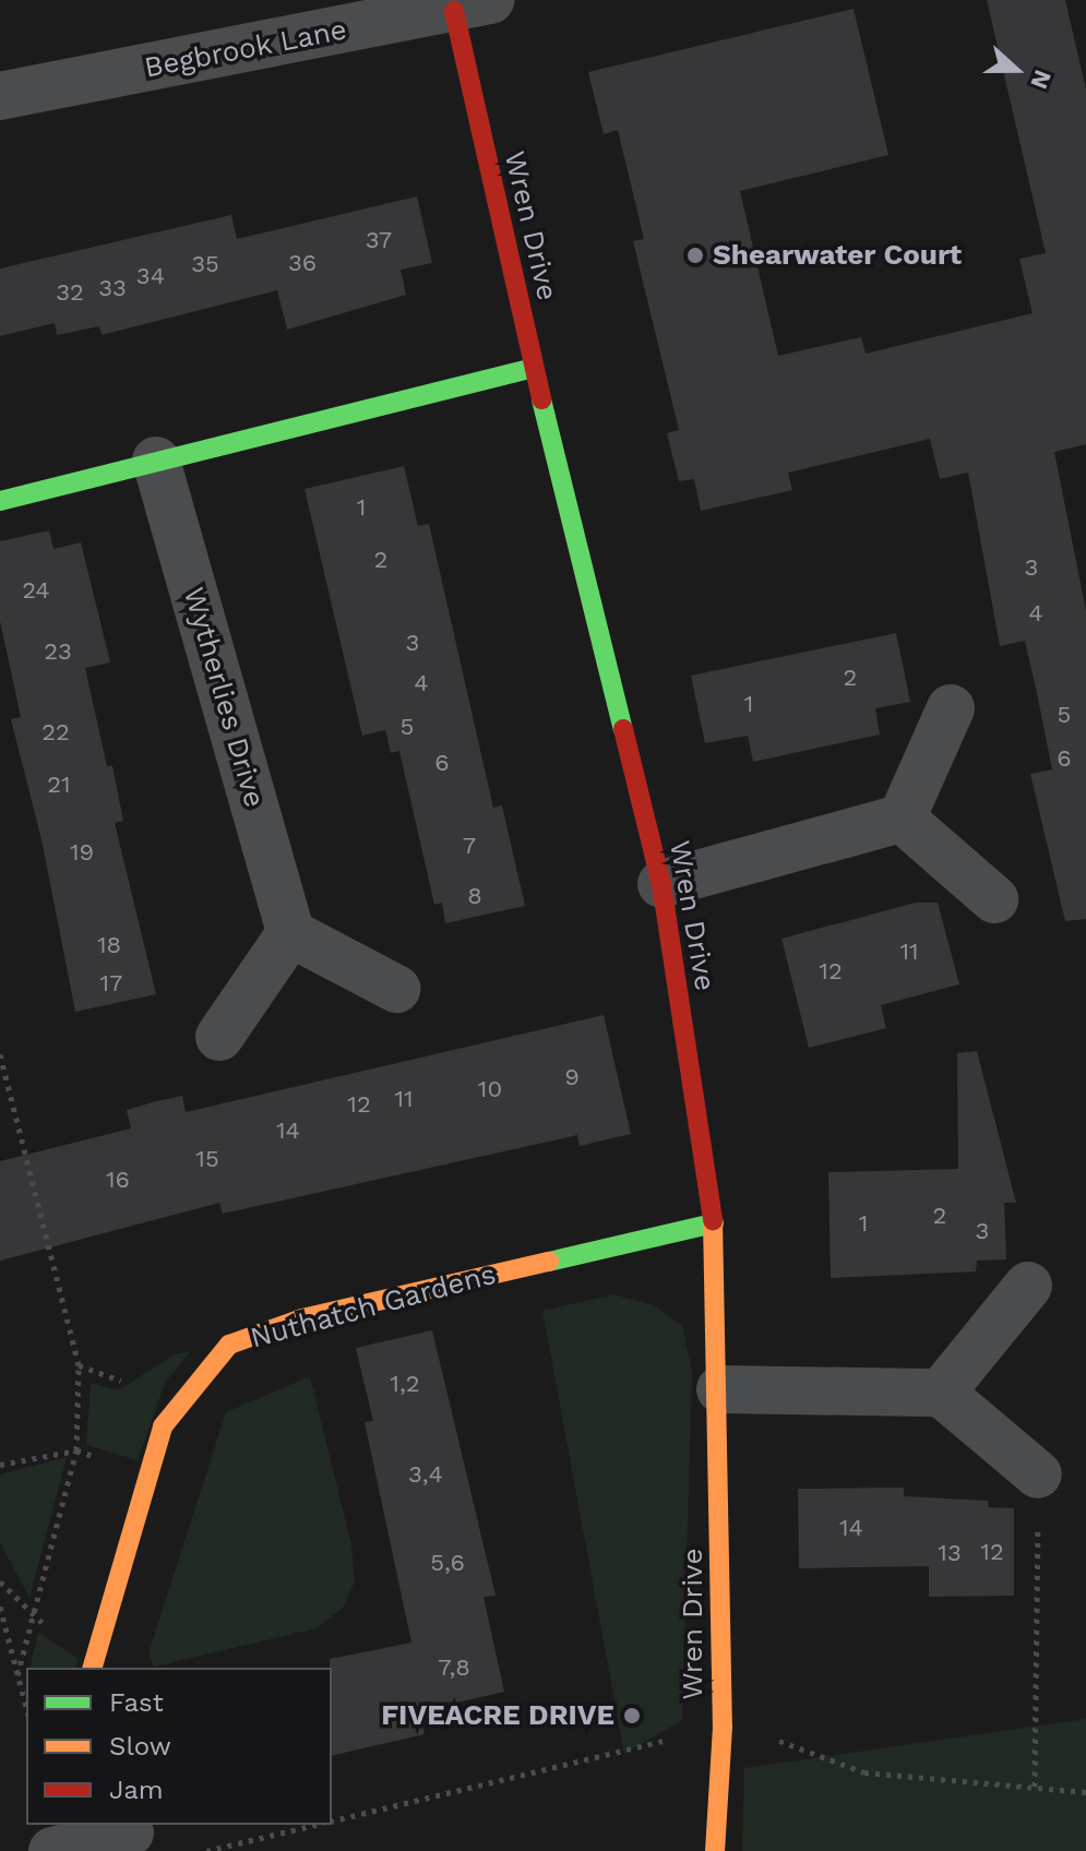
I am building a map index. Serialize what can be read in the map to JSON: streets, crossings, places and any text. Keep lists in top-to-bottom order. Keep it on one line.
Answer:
{"streets":{"street":["Begbrook Lane","Wren Drive","Wytherlies Drive","Nuthatch Gardens"]},"crossings":[["Begbrook Lane","Wren Drive"],["Wren Drive","Nuthatch Gardens"]],"places":["Shearwater Court","FIVEACRE DRIVE"],"house_numbers":["37","36","35","34","33","32","1","2","3","24","4","3","23","2","4","1","5","5","22","6","6","21","7","19","8","18","11","12","17","9","10","11","12","14","15","16","2","1","3","1,2","3,4","14","12","13","5,6","7,8"],"legend":["Fast","Slow","Jam"],"north":"right"}
